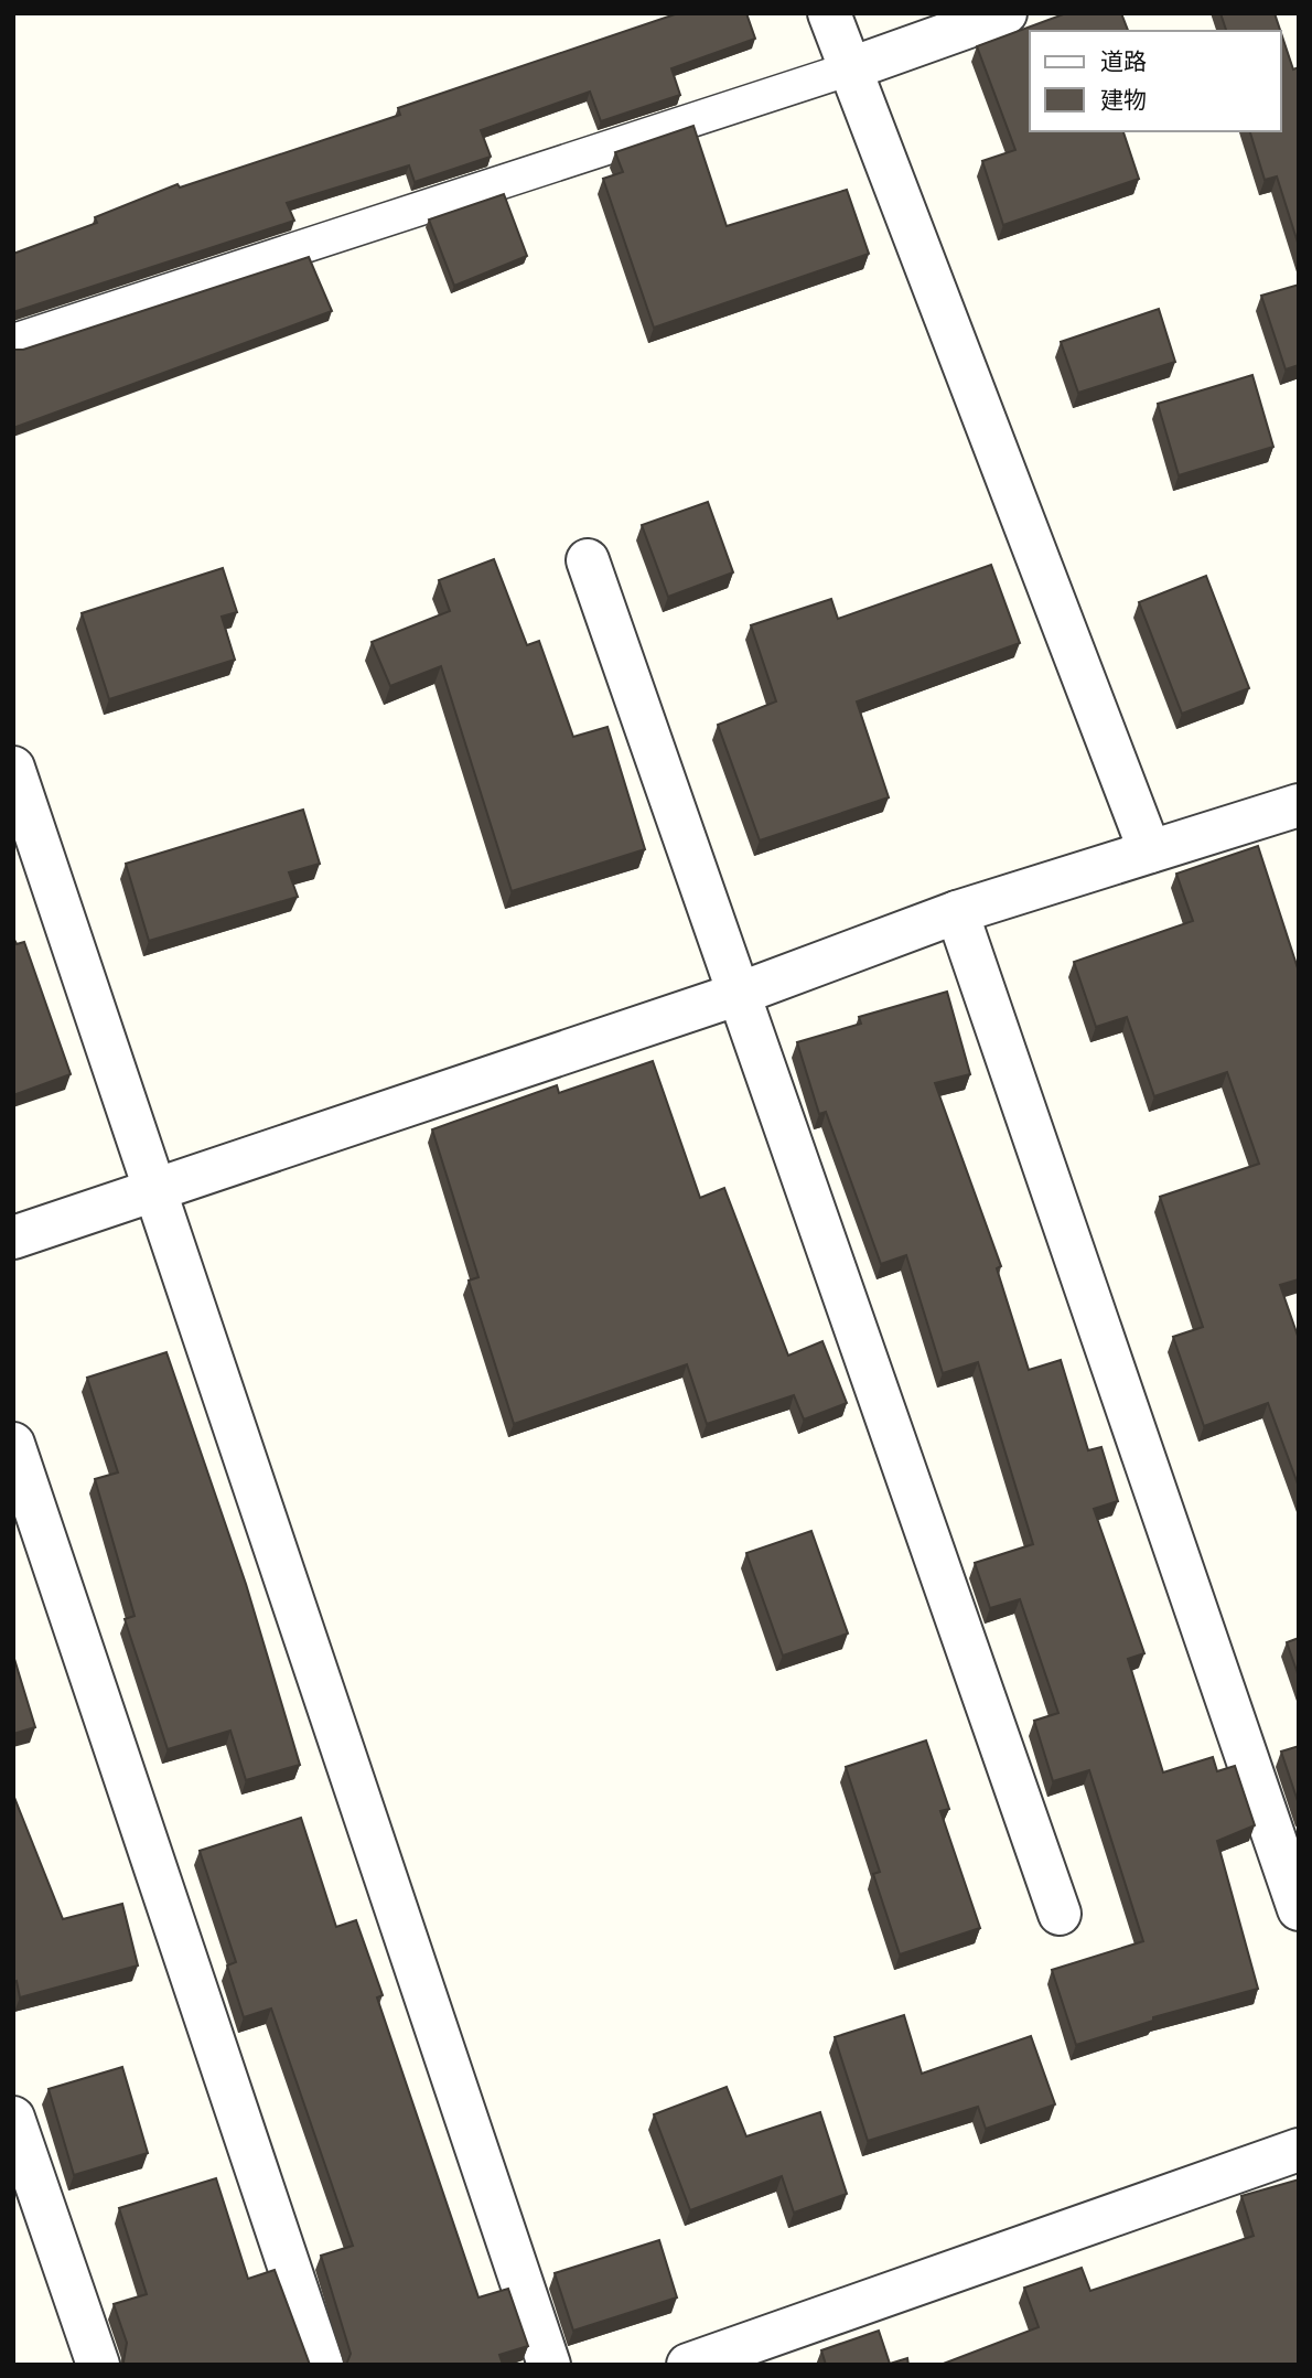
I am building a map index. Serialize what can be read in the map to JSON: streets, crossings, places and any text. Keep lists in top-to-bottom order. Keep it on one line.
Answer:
{"legend":["道路","建物"]}
